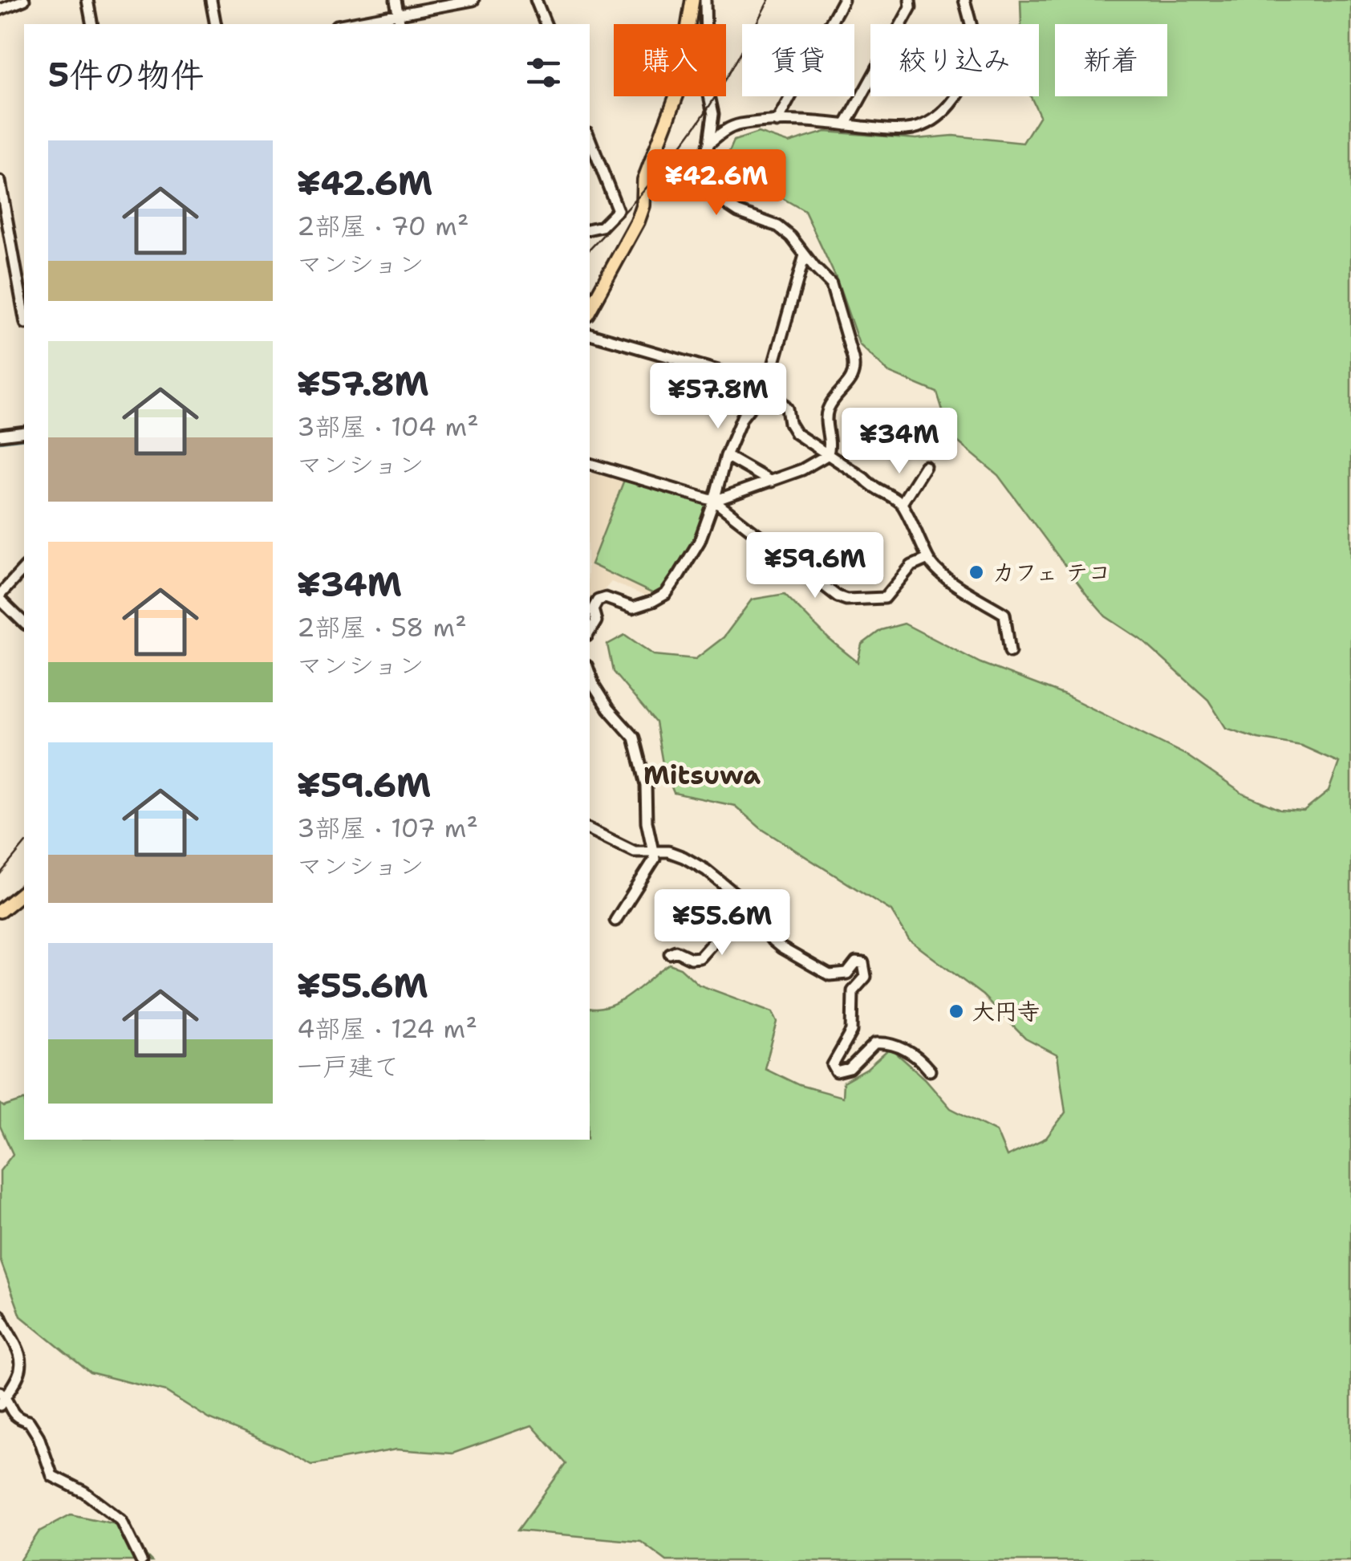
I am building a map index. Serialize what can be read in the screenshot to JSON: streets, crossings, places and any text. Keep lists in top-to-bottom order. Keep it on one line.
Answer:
{"districts":["Mitsuwa"],"places":["カフェ テコ","大円寺"],"page":{"chip":["購入","賃貸","絞り込み","新着"],"heading":"5件の物件","list":[{"name":"¥42.6M","note":"2部屋 · 70 m² · マンション"},{"name":"¥57.8M","note":"3部屋 · 104 m² · マンション"},{"name":"¥34M","note":"2部屋 · 58 m² · マンション"},{"name":"¥59.6M","note":"3部屋 · 107 m² · マンション"},{"name":"¥55.6M","note":"4部屋 · 124 m² · 一戸建て"}],"price":["¥42.6M","¥57.8M","¥34M","¥59.6M","¥55.6M"]}}
